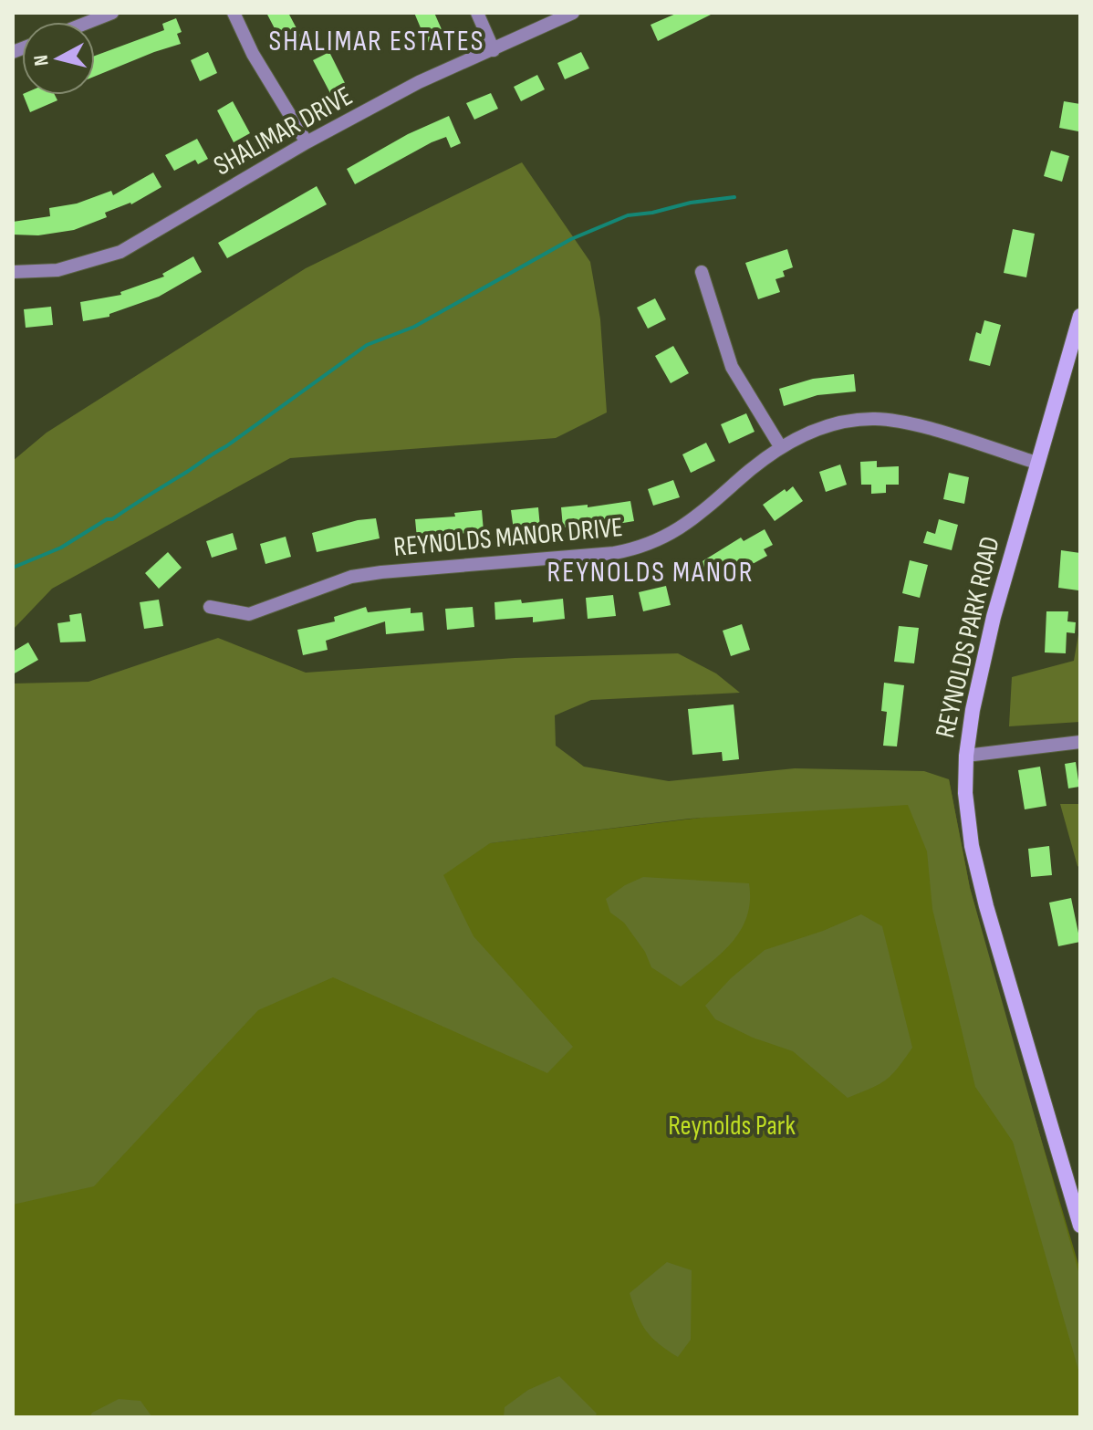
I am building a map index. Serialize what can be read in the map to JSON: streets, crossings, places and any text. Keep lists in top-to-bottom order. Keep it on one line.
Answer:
{"streets":{"main road":["REYNOLDS PARK ROAD"],"street":["SHALIMAR DRIVE","REYNOLDS MANOR DRIVE"]},"crossings":[["REYNOLDS MANOR DRIVE","REYNOLDS PARK ROAD"]],"districts":["SHALIMAR ESTATES","REYNOLDS MANOR"],"parks":["Reynolds Park"],"north":"left"}
